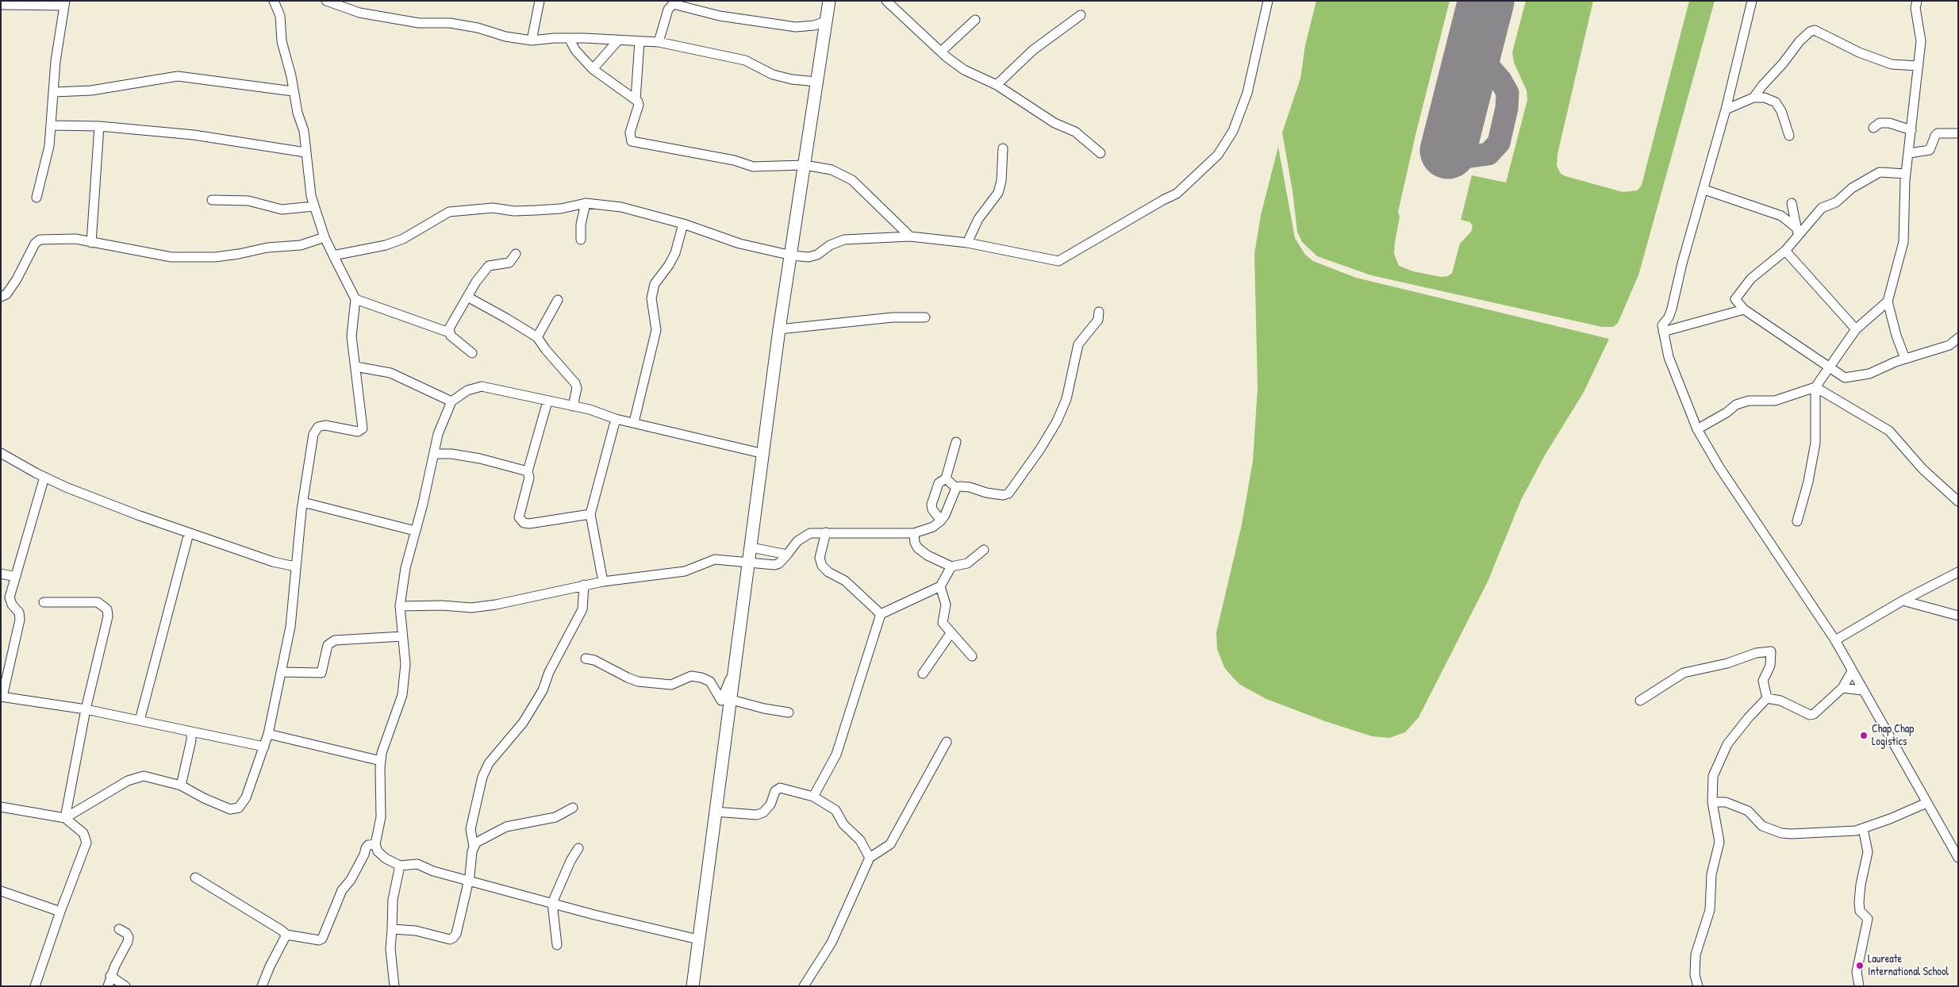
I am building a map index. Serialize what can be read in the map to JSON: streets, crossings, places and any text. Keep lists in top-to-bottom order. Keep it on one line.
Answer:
{"places":["Chap Chap Logistics","Laureate International School"]}
